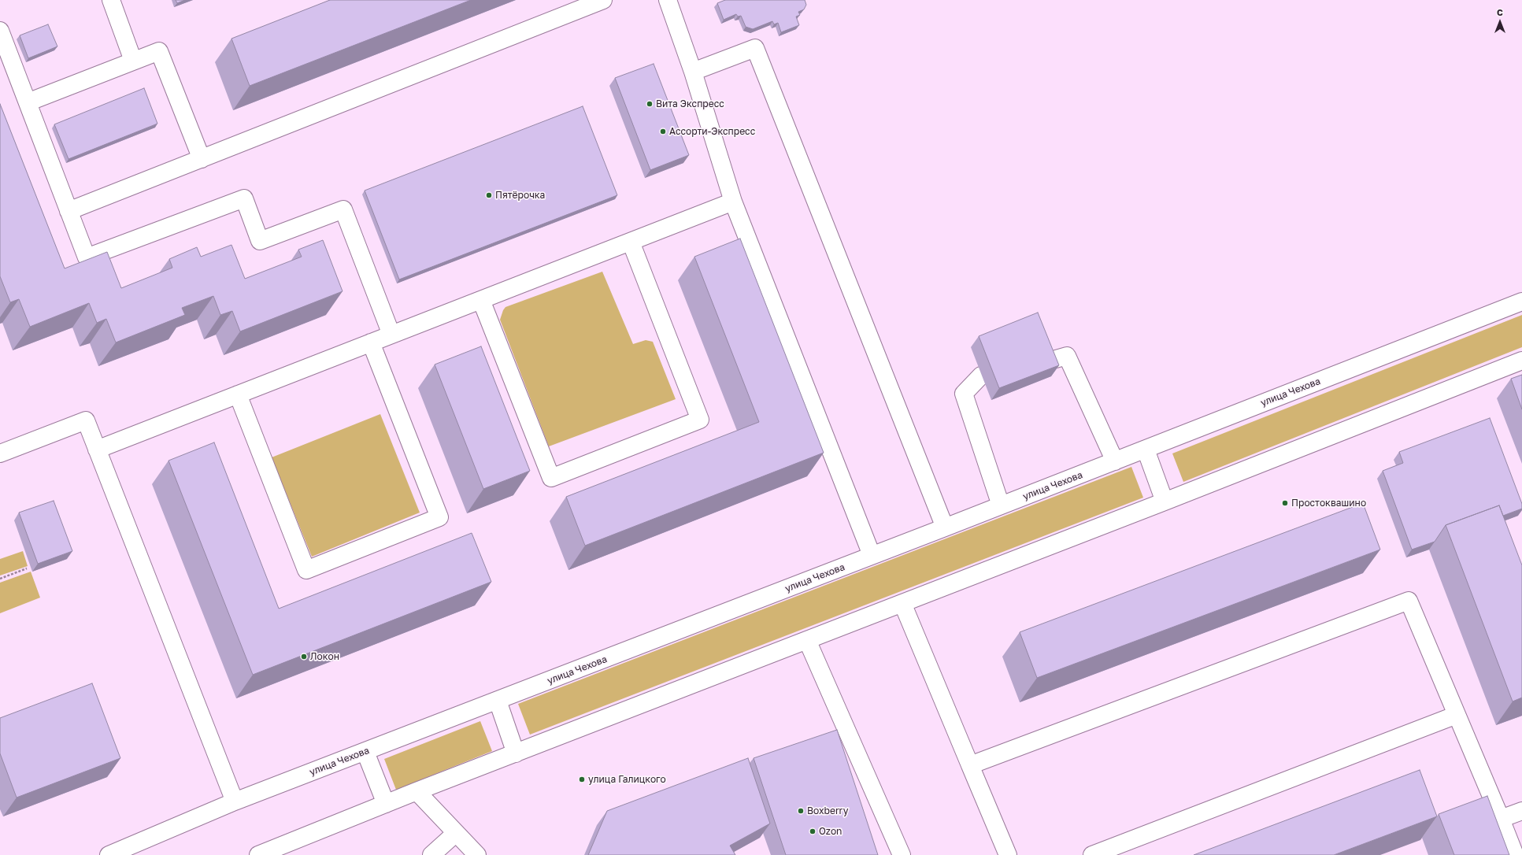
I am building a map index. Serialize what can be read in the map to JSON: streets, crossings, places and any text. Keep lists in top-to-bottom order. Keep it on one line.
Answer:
{"streets":{"street":["улица Чехова"]},"places":["Вита Экспресс","Ассорти-Экспресс","Пятёрочка","Простоквашино","Локон","улица Галицкого","Boxberry","Ozon"],"north":"top"}
